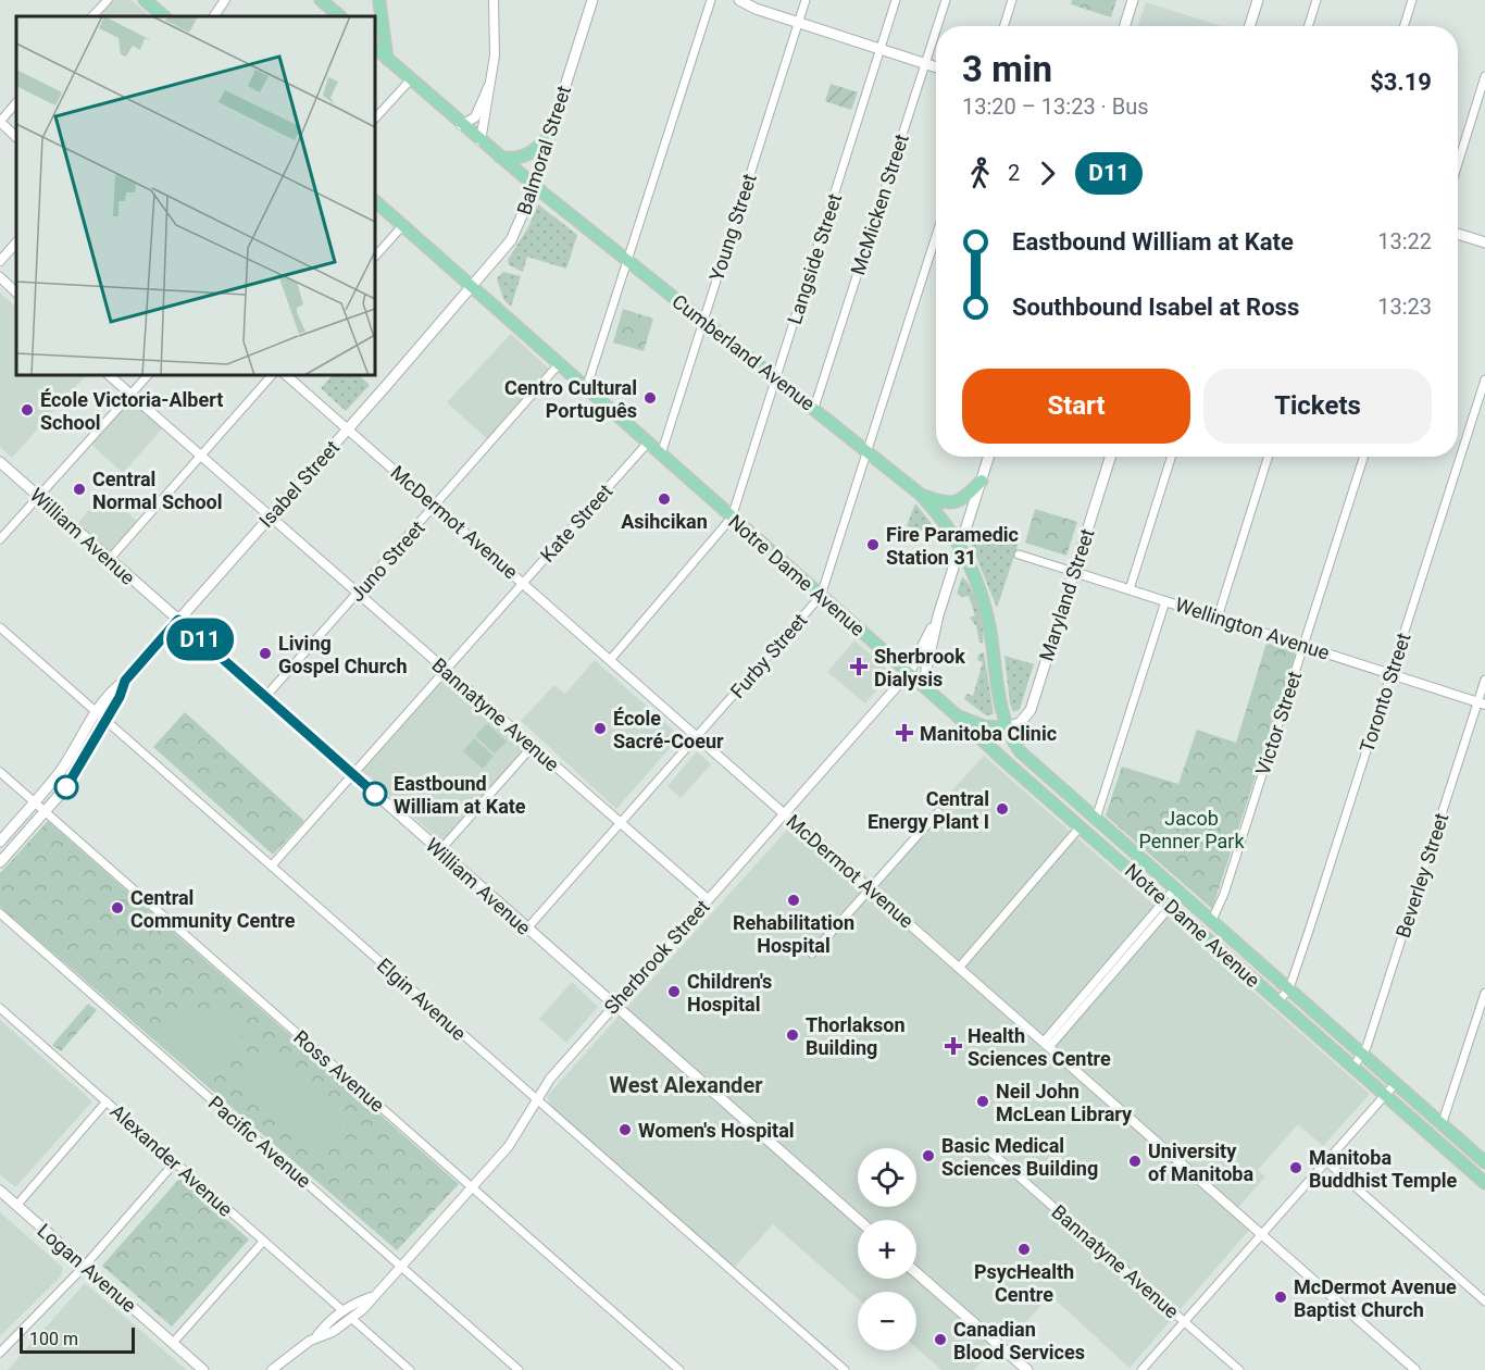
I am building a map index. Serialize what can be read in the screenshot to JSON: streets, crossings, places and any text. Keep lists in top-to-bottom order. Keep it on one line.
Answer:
{"streets":{"main road":["Balmoral Street","Cumberland Avenue","Isabel Street","William Avenue","Notre Dame Avenue","Maryland Street","Sherbrook Street","Logan Avenue"],"street":["McMicken Street","Young Street","Langside Street","McDermot Avenue","Kate Street","Juno Street","Wellington Avenue","Furby Street","Toronto Street","Bannatyne Avenue","Victor Street","Beverley Street","Elgin Avenue","Ross Avenue","Pacific Avenue","Alexander Avenue"]},"crossings":[["Balmoral Street","Cumberland Avenue"],["Balmoral Street","Isabel Street"],["Balmoral Street","Notre Dame Avenue"],["McMicken Street","Cumberland Avenue"],["Young Street","Cumberland Avenue"],["Young Street","Notre Dame Avenue"],["Langside Street","Cumberland Avenue"],["Langside Street","Notre Dame Avenue"],["Cumberland Avenue","Notre Dame Avenue"],["Cumberland Avenue","Maryland Street"],["Cumberland Avenue","Furby Street"],["Cumberland Avenue","Sherbrook Street"],["Isabel Street","McDermot Avenue"],["Isabel Street","William Avenue"],["Isabel Street","Notre Dame Avenue"],["Isabel Street","Bannatyne Avenue"],["Isabel Street","Elgin Avenue"],["Isabel Street","Ross Avenue"],["McDermot Avenue","Kate Street"],["McDermot Avenue","Juno Street"],["McDermot Avenue","Furby Street"],["McDermot Avenue","Sherbrook Street"],["Kate Street","William Avenue"],["Kate Street","Notre Dame Avenue"],["Kate Street","Bannatyne Avenue"],["Kate Street","Elgin Avenue"],["William Avenue","Juno Street"],["William Avenue","Furby Street"],["William Avenue","Sherbrook Street"],["Juno Street","Notre Dame Avenue"],["Juno Street","Bannatyne Avenue"],["Notre Dame Avenue","Maryland Street"],["Notre Dame Avenue","Furby Street"],["Notre Dame Avenue","Toronto Street"],["Notre Dame Avenue","Victor Street"],["Notre Dame Avenue","Beverley Street"],["Notre Dame Avenue","Sherbrook Street"],["Maryland Street","Wellington Avenue"],["Wellington Avenue","Toronto Street"],["Wellington Avenue","Victor Street"],["Wellington Avenue","Beverley Street"],["Furby Street","Bannatyne Avenue"],["Bannatyne Avenue","Sherbrook Street"],["Sherbrook Street","Elgin Avenue"],["Sherbrook Street","Ross Avenue"],["Sherbrook Street","Pacific Avenue"],["Sherbrook Street","Alexander Avenue"]],"districts":["West Alexander"],"parks":["Jacob Penner Park"],"places":{"other":["Centro Cultural Português","École Victoria-Albert School","Central Normal School","Asihcikan","Fire Paramedic Station 31","Living Gospel Church","École Sacré-Coeur","Eastbound William at Kate","Central Energy Plant I","Rehabilitation Hospital","Central Community Centre","Children's Hospital","Thorlakson Building","Neil John McLean Library","Women's Hospital","Basic Medical Sciences Building","University of Manitoba","Manitoba Buddhist Temple","PsycHealth Centre","McDermot Avenue Baptist Church","Canadian Blood Services"],"health":["Sherbrook Dialysis","Manitoba Clinic","Health Sciences Centre"]},"lines":["bus line D11"],"scale_bar":"100 m","page":{"on_map":"D11","heading":["3 min","13:20 – 13:23 · Bus","$3.19"],"legs":["2","D11"],"list":[{"name":"Eastbound William at Kate","value":"13:22"},{"name":"Southbound Isabel at Ross","value":"13:23"}],"buttons":["Start","Tickets"],"map_buttons":["+","−"],"scale":"100 m"}}
